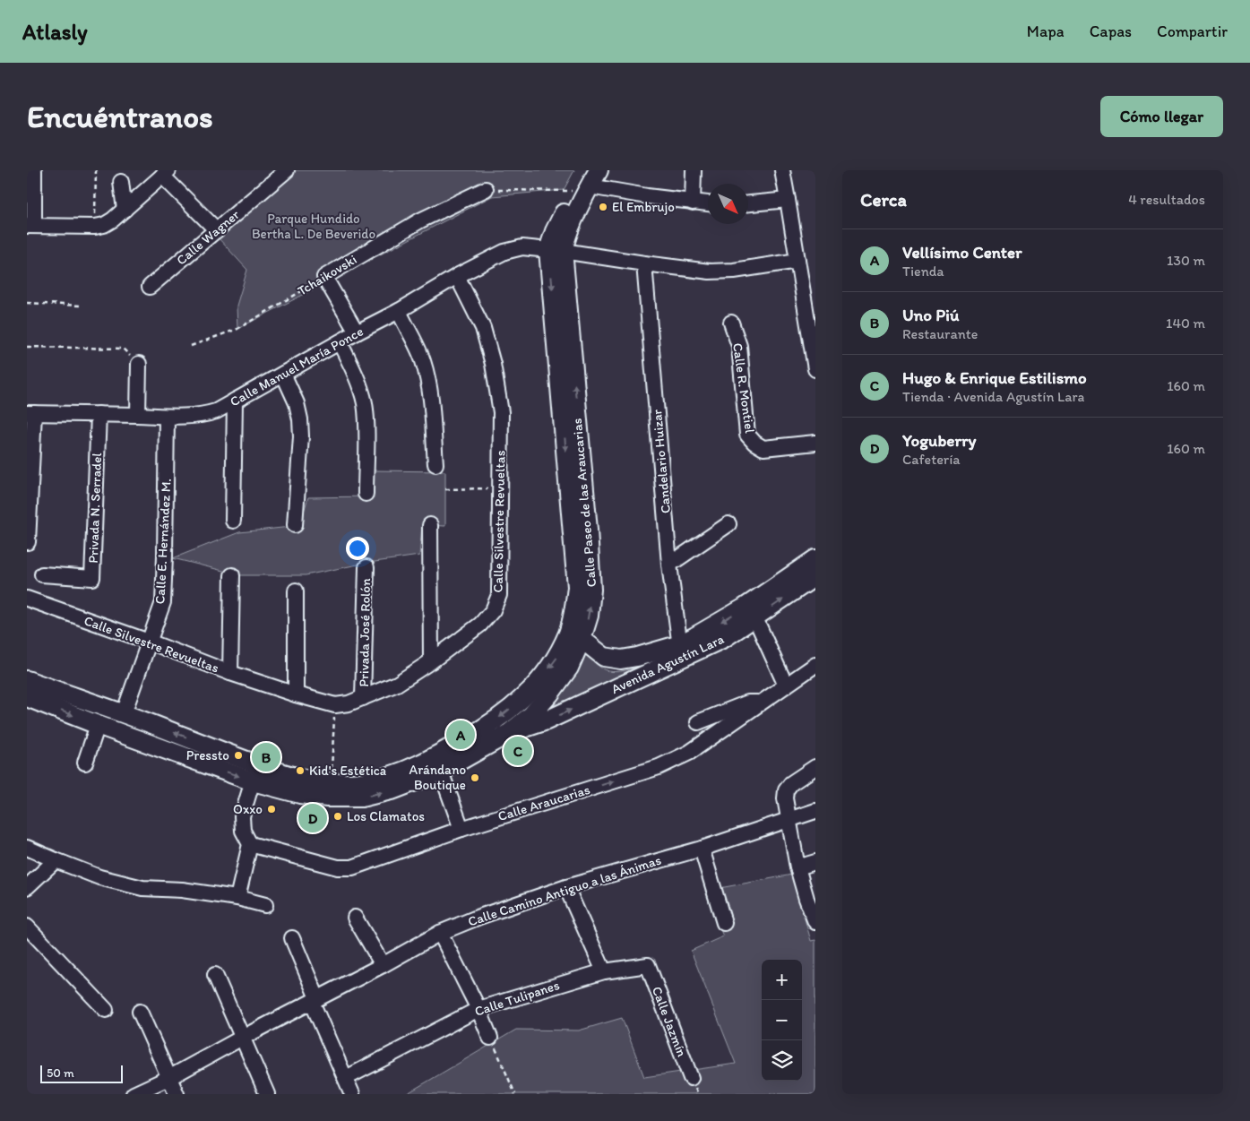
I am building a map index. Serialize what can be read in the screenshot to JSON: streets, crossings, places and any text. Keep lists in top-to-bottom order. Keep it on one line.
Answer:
{"streets":{"main road":["Calle Paseo de las Araucarias","Avenida Agustín Lara"],"street":["Calle Wagner","Tchaikovski","Calle Manuel María Ponce","Calle R. Montiel","Candelario Huizar","Privada N. Serradel","Calle Silvestre Revueltas","Calle E. Hernández M.","Privada José Rolón","Calle Araucarias","Calle Camino Antiguo a las Ánimas","Calle Tulipanes","Calle Jazmín"]},"crossings":[["Calle Manuel María Ponce","Candelario Huizar"],["Calle Manuel María Ponce","Calle Paseo de las Araucarias"],["Calle Manuel María Ponce","Privada N. Serradel"],["Calle Manuel María Ponce","Calle Silvestre Revueltas"],["Calle Manuel María Ponce","Calle E. Hernández M."],["Candelario Huizar","Avenida Agustín Lara"],["Calle Paseo de las Araucarias","Calle E. Hernández M."],["Calle Paseo de las Araucarias","Avenida Agustín Lara"],["Calle Silvestre Revueltas","Calle E. Hernández M."],["Calle Silvestre Revueltas","Privada José Rolón"],["Calle Tulipanes","Calle Jazmín"]],"one_way":["Calle Araucarias"],"parks":["Parque Hundido Bertha L. De Beverido"],"places":["El Embrujo","Pressto","Kid's Estética","Arándano Boutique","Oxxo","Los Clamatos"],"scale_bar":"50 m","north":"bottom right","page":{"header":"Atlasly","nav":["Mapa","Capas","Compartir"],"buttons":"Cómo llegar","title":"Encuéntranos","heading":["Cerca","4 resultados"],"list":[{"mark":"A","name":"Vellísimo Center","note":"Tienda","value":"130 m"},{"mark":"B","name":"Uno Piú","note":"Restaurante","value":"140 m"},{"mark":"C","name":"Hugo & Enrique Estilismo","note":"Tienda · Avenida Agustín Lara","value":"160 m"},{"mark":"D","name":"Yoguberry","note":"Cafetería","value":"160 m"}],"pins":["A","C","B","D"],"map_buttons":["+","−"],"scale":"50 m"}}
